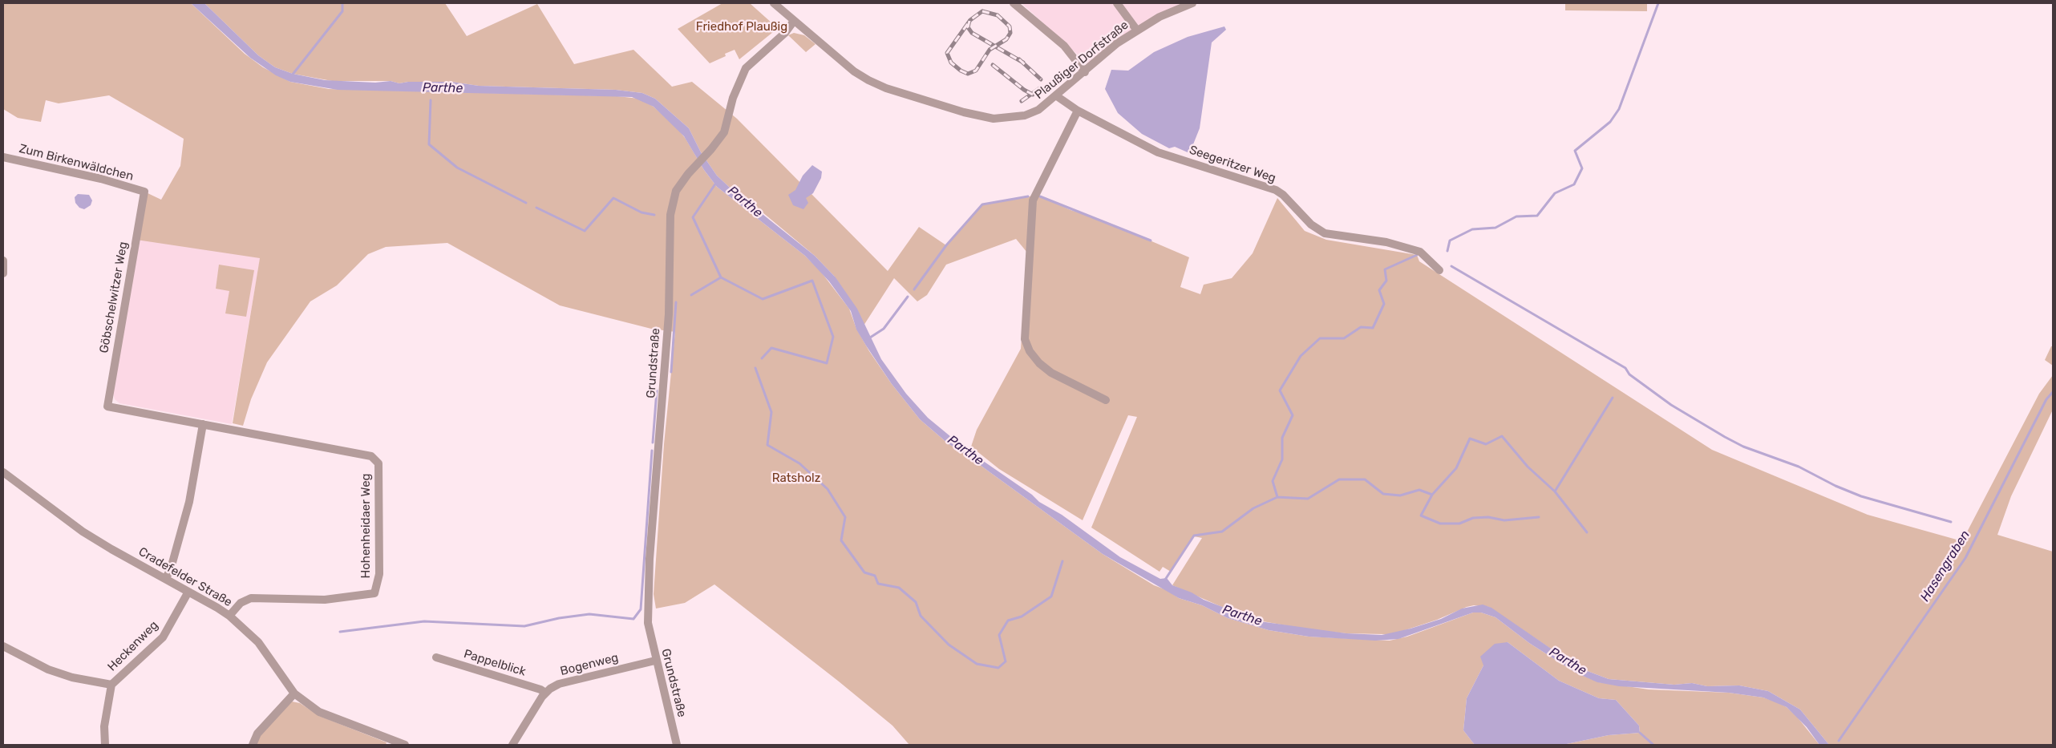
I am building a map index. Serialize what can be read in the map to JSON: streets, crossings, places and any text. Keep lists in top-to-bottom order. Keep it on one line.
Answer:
{"streets":{"street":["Plaußiger Dorfstraße","Zum Birkenwäldchen","Seegeritzer Weg","Göbschelwitzer Weg","Grundstraße","Hohenheidaer Weg","Cradefelder Straße","Heckenweg","Pappelblick","Bogenweg"]},"crossings":[["Plaußiger Dorfstraße","Seegeritzer Weg"],["Plaußiger Dorfstraße","Grundstraße"],["Zum Birkenwäldchen","Göbschelwitzer Weg"],["Göbschelwitzer Weg","Hohenheidaer Weg"],["Grundstraße","Bogenweg"],["Hohenheidaer Weg","Cradefelder Straße"],["Cradefelder Straße","Heckenweg"],["Pappelblick","Bogenweg"]],"water":["Parthe","Hasengraben"],"parks":["Friedhof Plaußig","Ratsholz"]}
